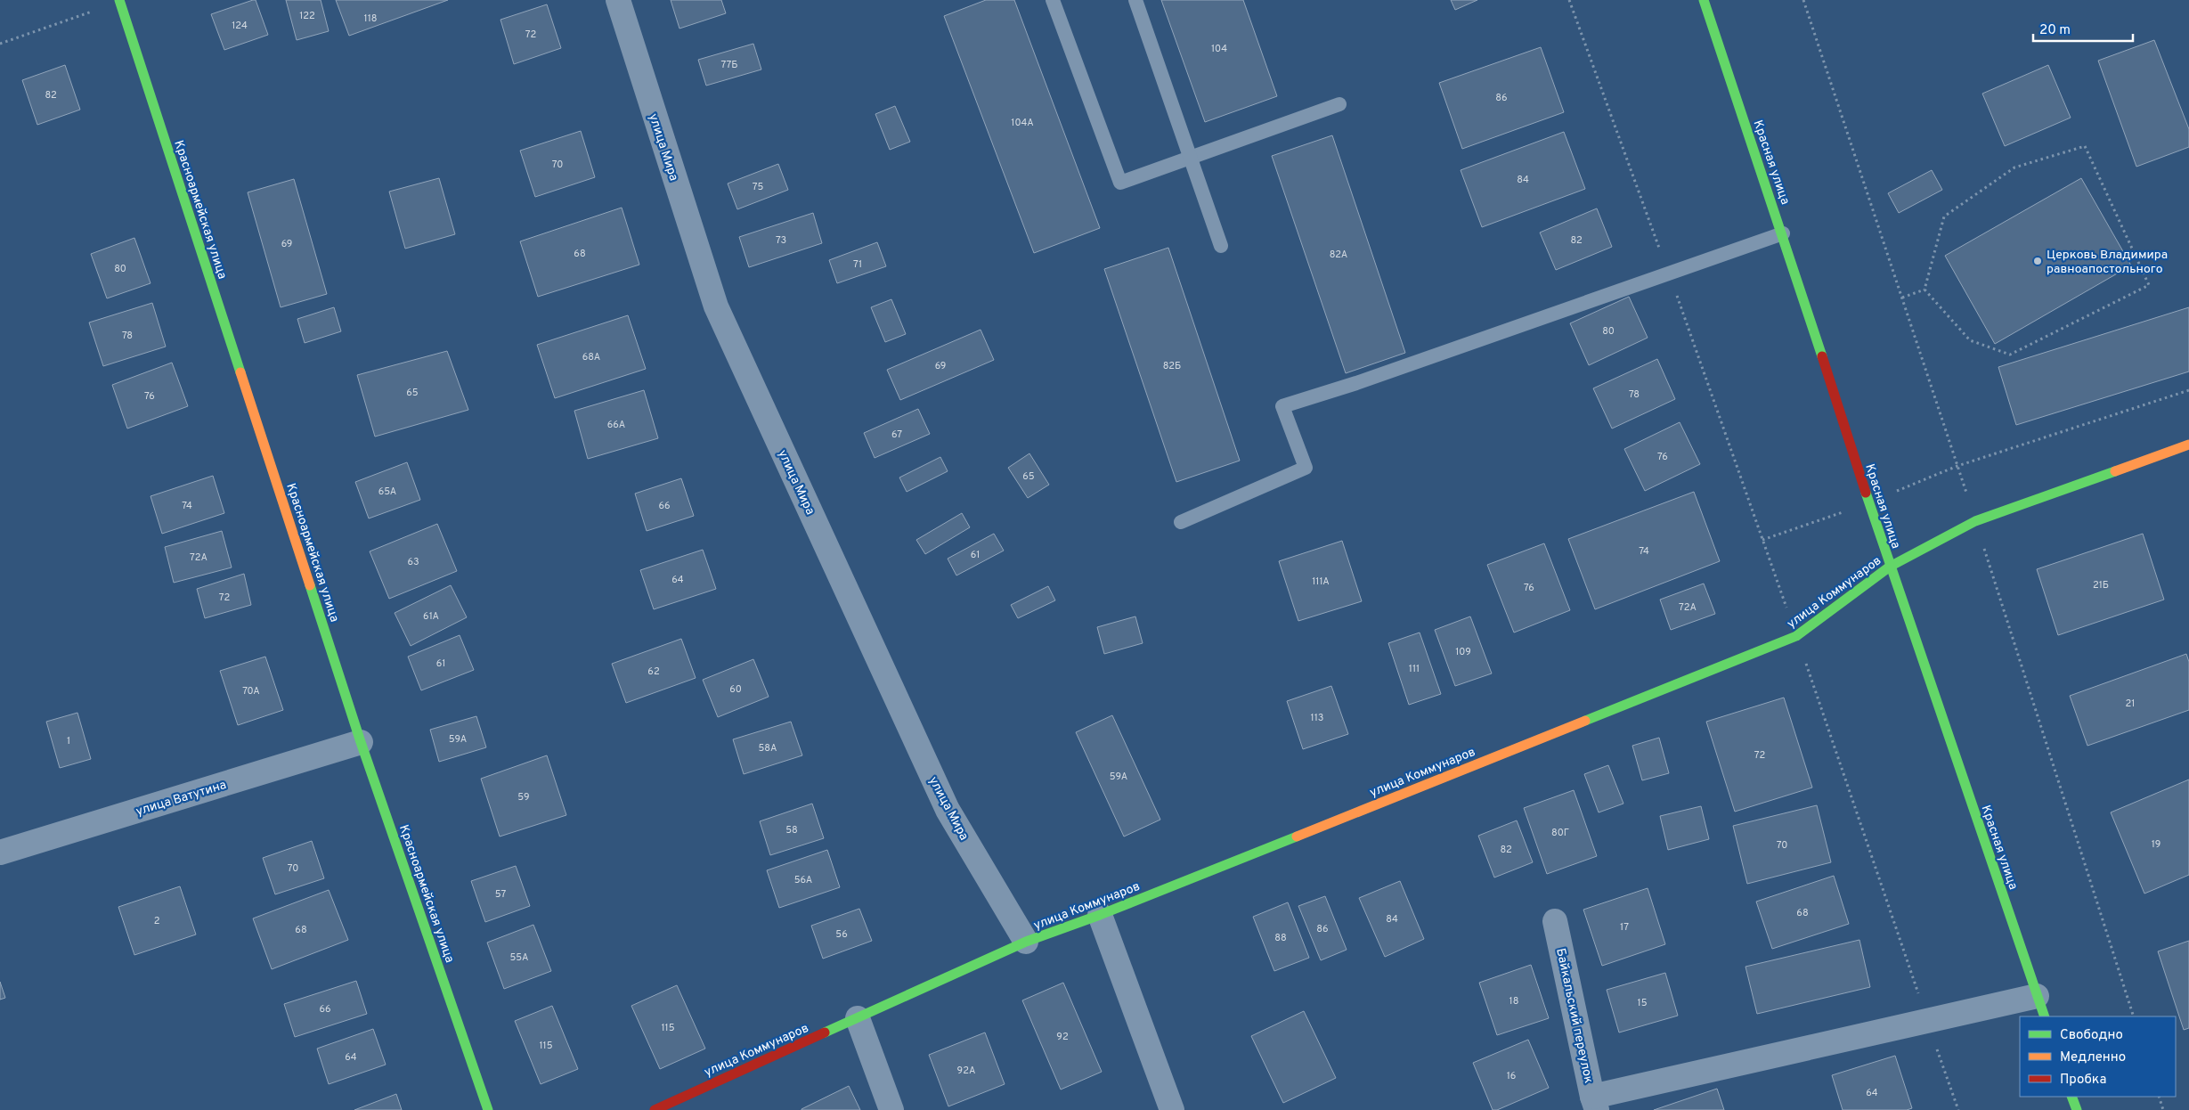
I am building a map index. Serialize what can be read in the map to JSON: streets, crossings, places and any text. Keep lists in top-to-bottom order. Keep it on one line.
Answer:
{"streets":{"street":["улица Мира","Красная улица","Красноармейская улица","улица Коммунаров","улица Ватутина","Байкальский переулок"]},"crossings":[["улица Мира","улица Коммунаров"],["Красная улица","улица Коммунаров"],["Красноармейская улица","улица Ватутина"]],"places":["Церковь Владимира равноапостольного"],"house_numbers":["122","118","124","72","104","77Б","82","86","104А","70","84","75","73","82","69","68","82А","71","80","80","78","68А","69","82Б","65","78","76","66А","67","76","65","65А","74","66","74","61","72А","63","64","111А","21Б","76","72","72А","61А","109","61","111","62","60","70А","21","113","59А","1","58А","72","59А","59","58","80Г","19","70","82","70","56А","57","68","84","2","17","86","68","56","88","55А","18","15","66","115","92","115","64","92А","16","64"],"legend":["Свободно","Медленно","Пробка"],"scale_bar":"20 m"}
